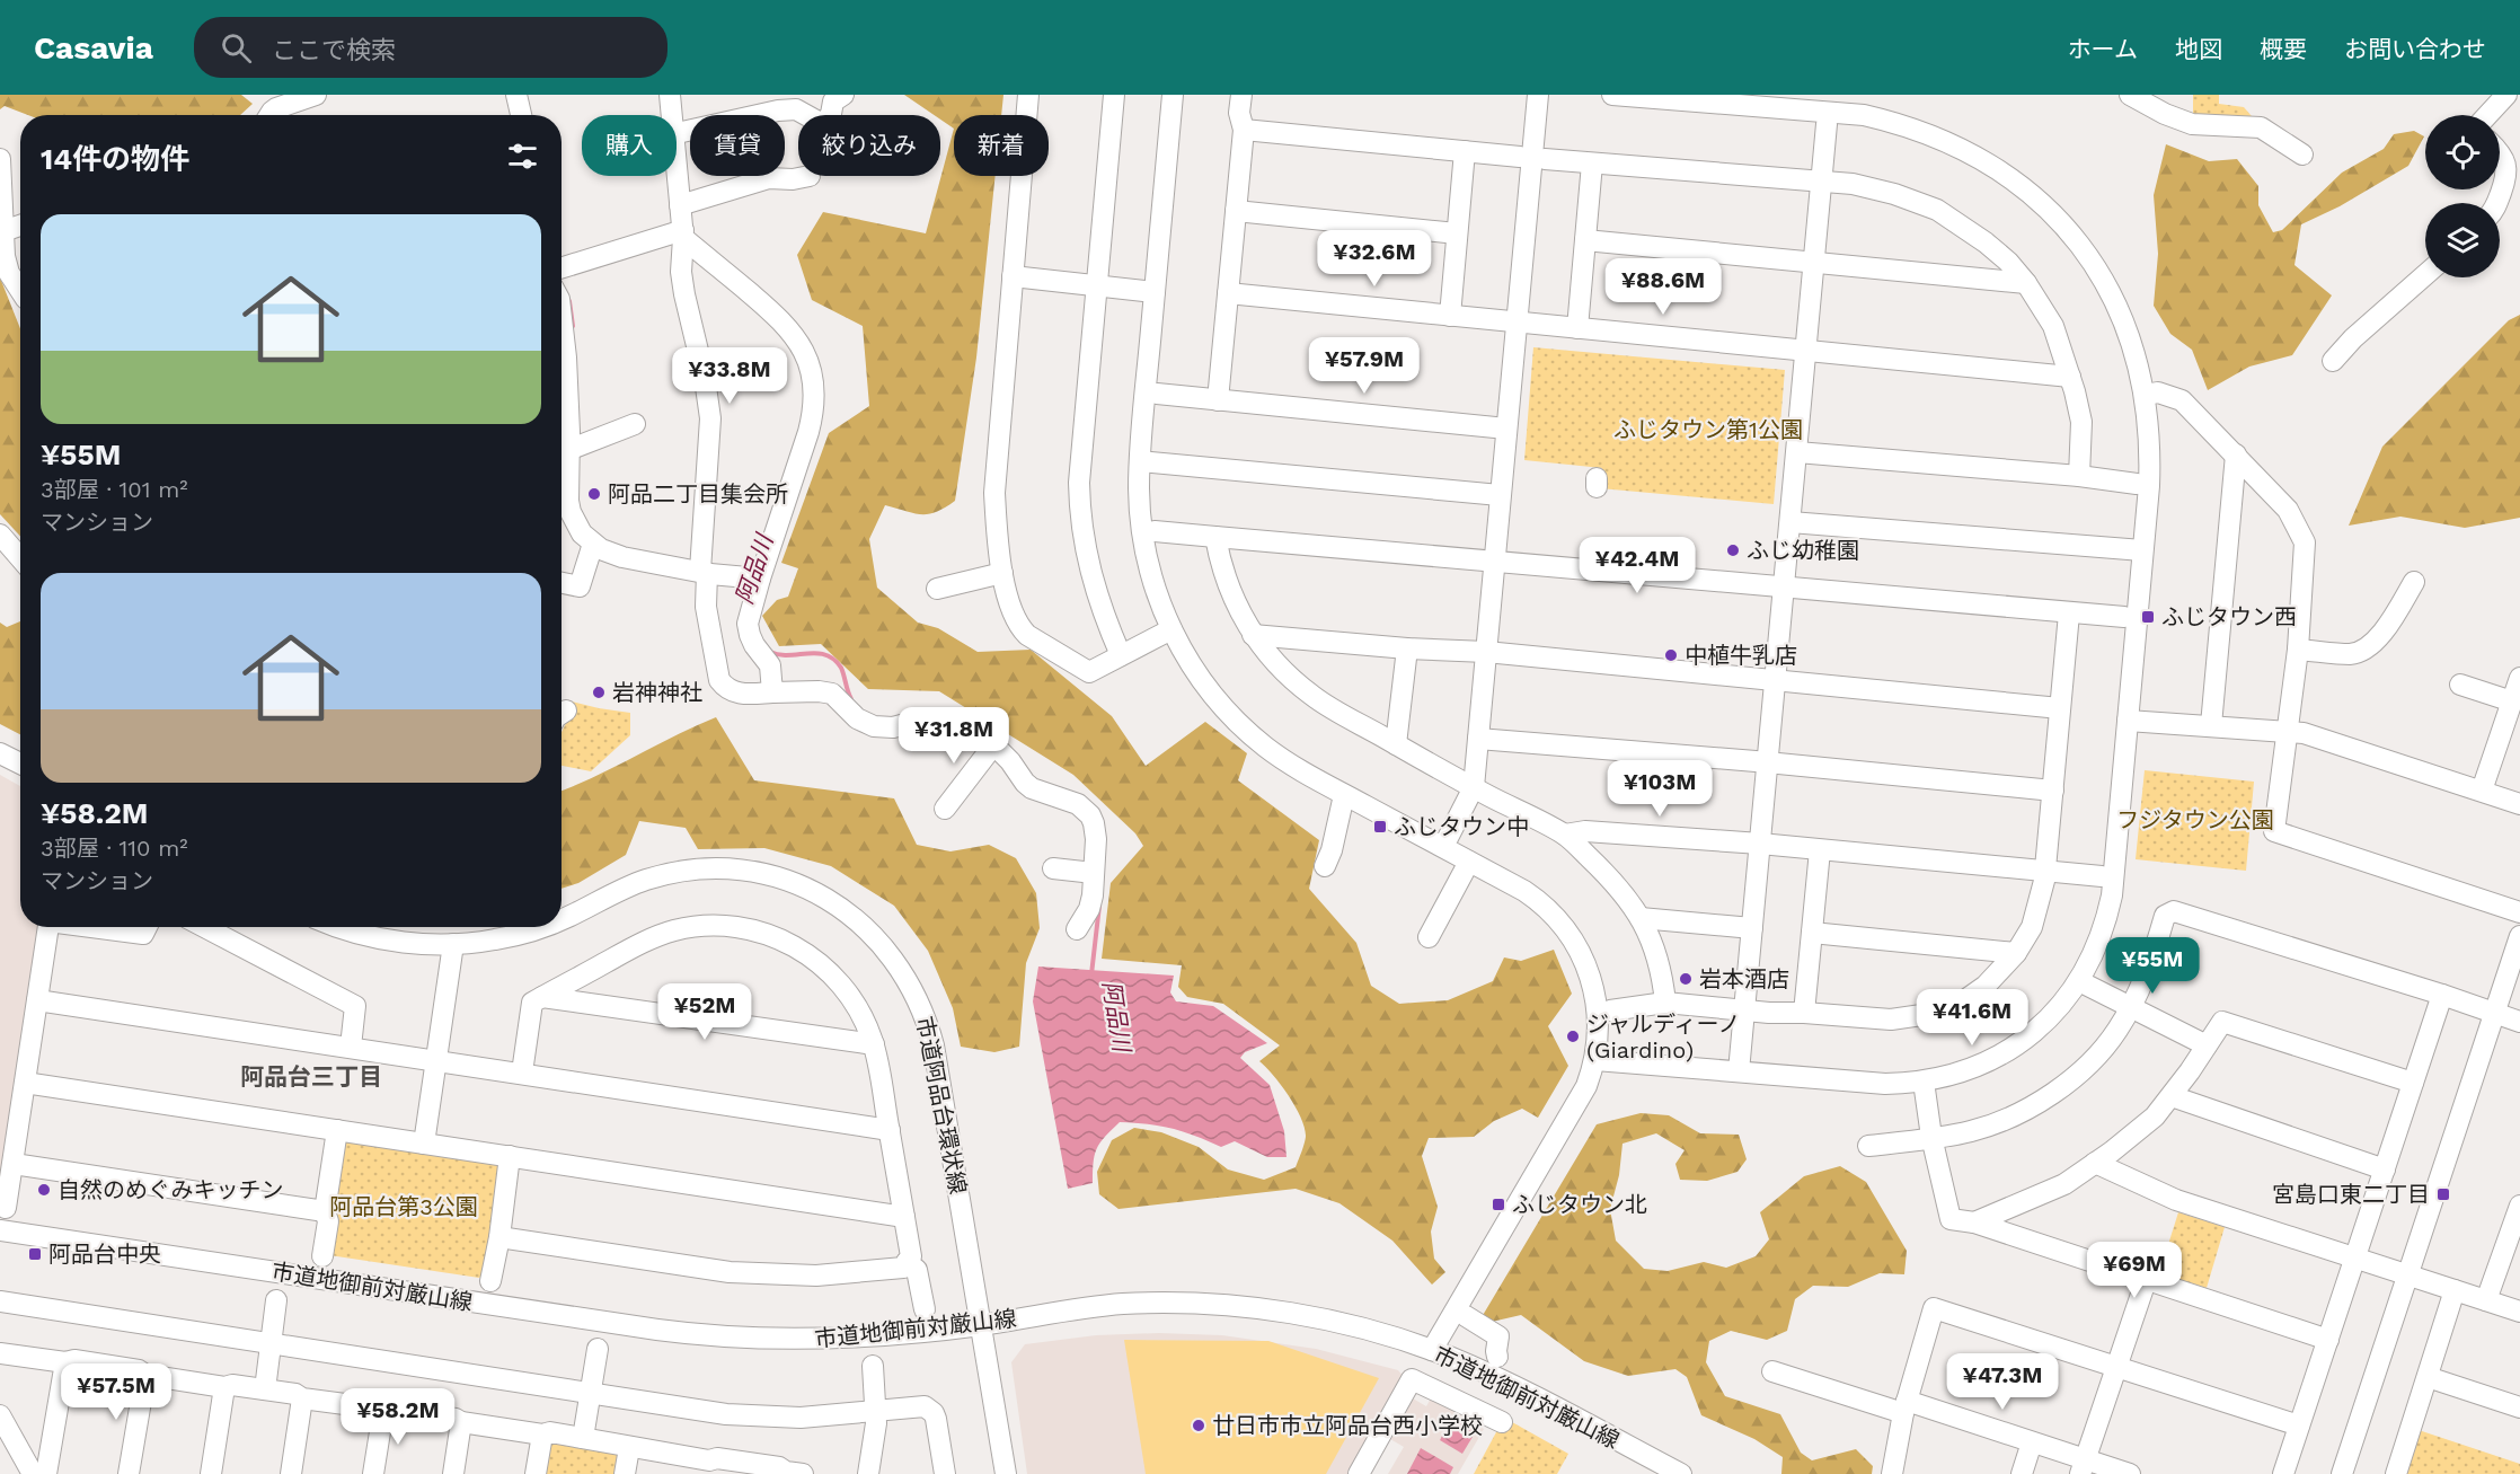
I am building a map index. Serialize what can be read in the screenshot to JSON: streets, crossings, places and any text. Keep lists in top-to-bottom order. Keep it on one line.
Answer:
{"streets":{"street":["市道阿品台環状線","市道地御前対厳山線"]},"crossings":[["市道阿品台環状線","市道地御前対厳山線"]],"districts":["阿品台三丁目"],"water":["阿品川"],"parks":["ふじタウン第1公園","フジタウン公園","阿品台第3公園"],"places":{"other":["阿品二丁目集会所","ふじ幼稚園","中植牛乳店","岩神神社","岩本酒店","ジャルディーノ (Giardino)","自然のめぐみキッチン","廿日市市立阿品台西小学校"],"transit":["ふじタウン西","ふじタウン中","宮島口東二丁目","ふじタウン北","阿品台中央"]},"page":{"header":"Casavia","search":"ここで検索","nav":["ホーム","地図","概要","お問い合わせ"],"chip":["購入","賃貸","絞り込み","新着"],"heading":"14件の物件","list":[{"name":"¥55M","note":"3部屋 · 101 m² · マンション"},{"name":"¥58.2M","note":"3部屋 · 110 m² · マンション"}],"price":["¥32.6M","¥88.6M","¥57.9M","¥33.8M","¥42.4M","¥31.8M","¥103M","¥55M","¥52M","¥41.6M","¥69M","¥47.3M","¥57.5M","¥58.2M"]}}
